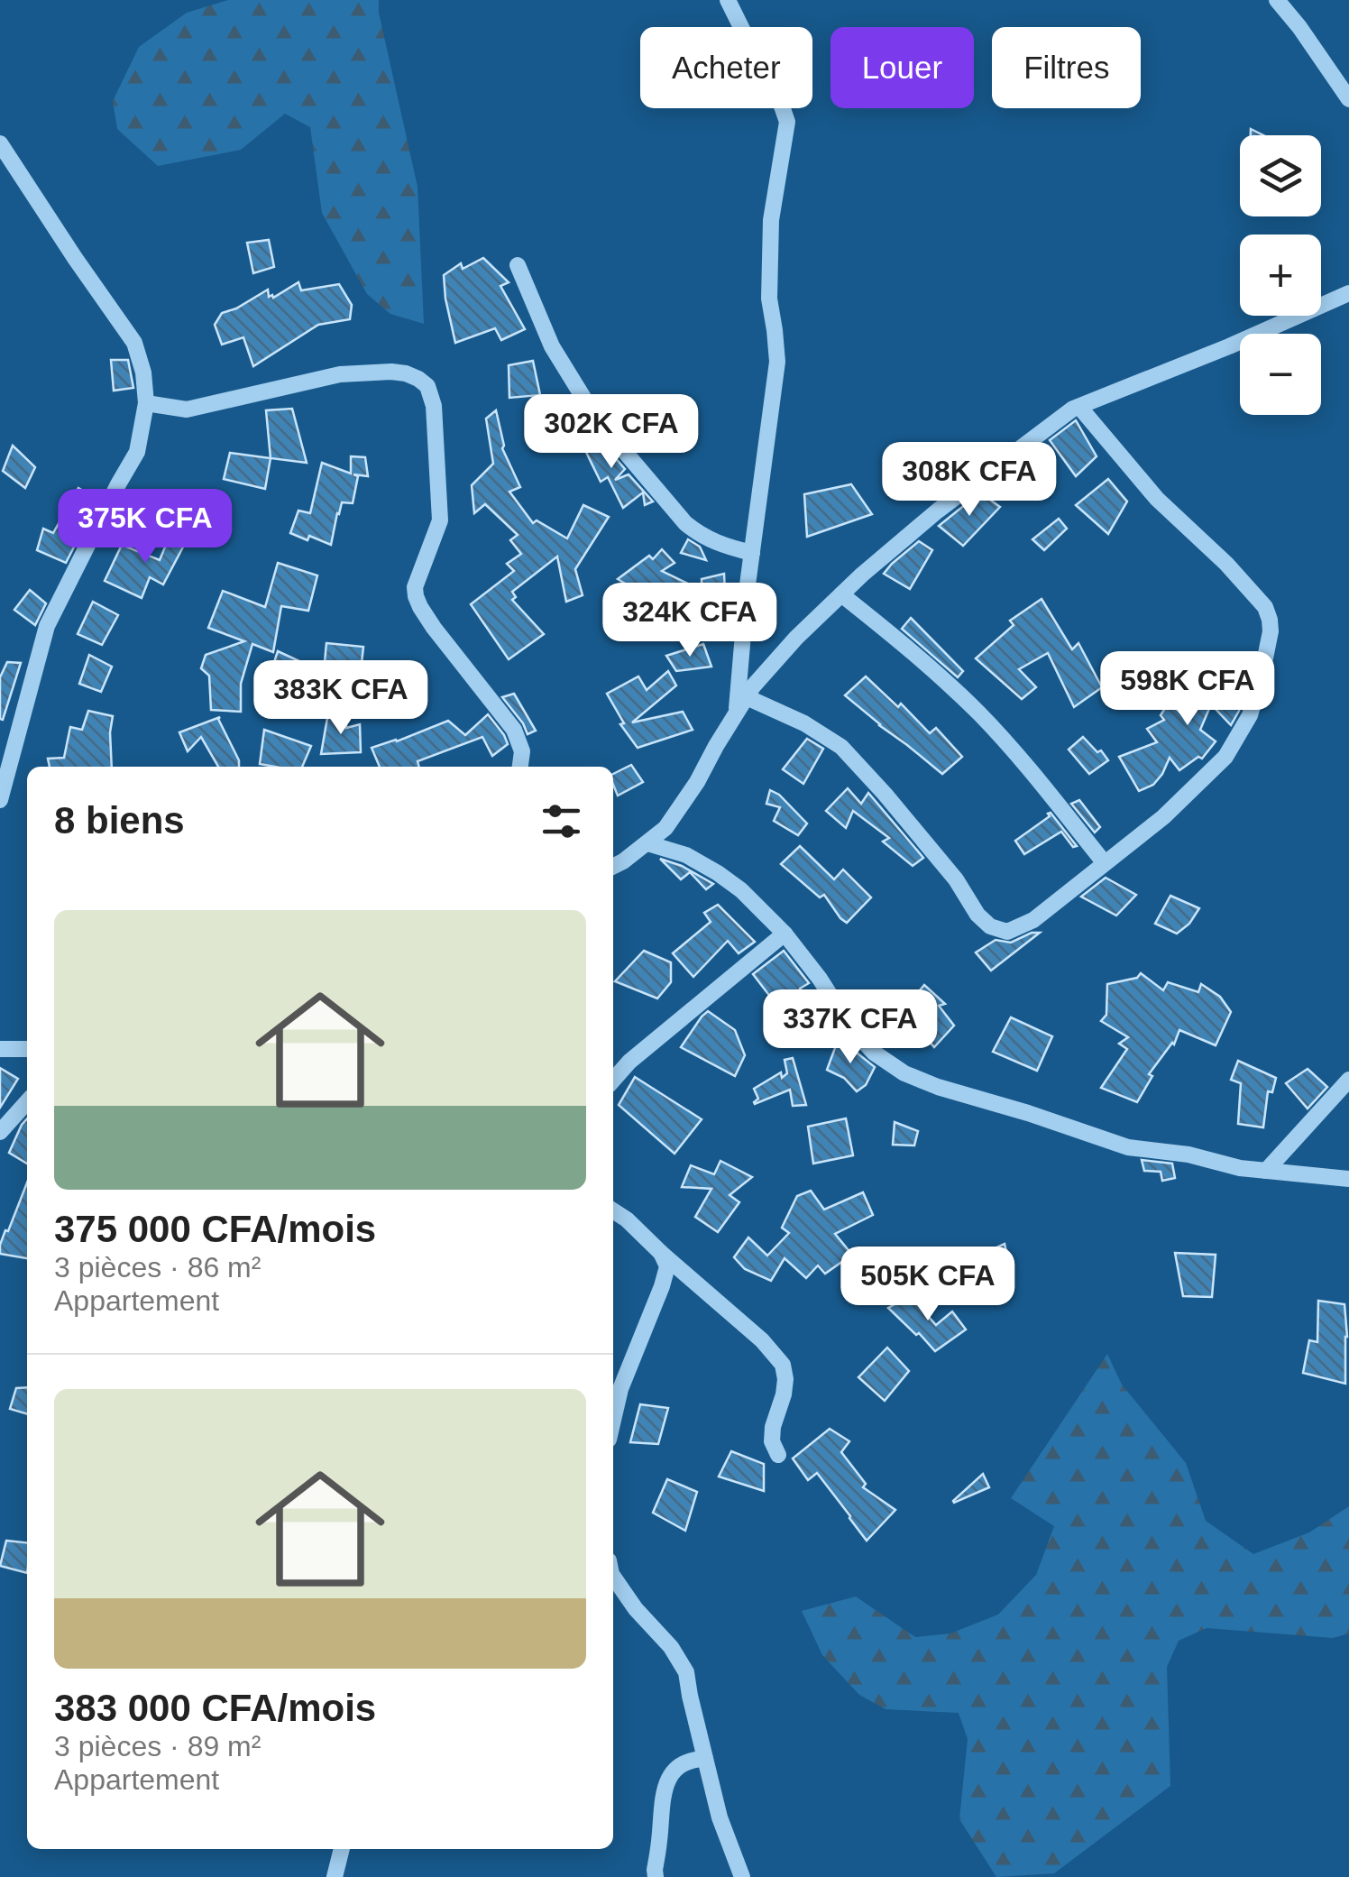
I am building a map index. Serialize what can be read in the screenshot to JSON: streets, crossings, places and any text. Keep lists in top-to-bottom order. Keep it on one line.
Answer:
{"page":{"chip":["Acheter","Louer","Filtres"],"map_buttons":["+","−"],"price":["302K CFA","308K CFA","375K CFA","324K CFA","598K CFA","383K CFA","337K CFA","505K CFA"],"heading":"8 biens","list":[{"name":"375 000 CFA/mois","note":"3 pièces · 86 m² · Appartement"},{"name":"383 000 CFA/mois","note":"3 pièces · 89 m² · Appartement"}]}}
